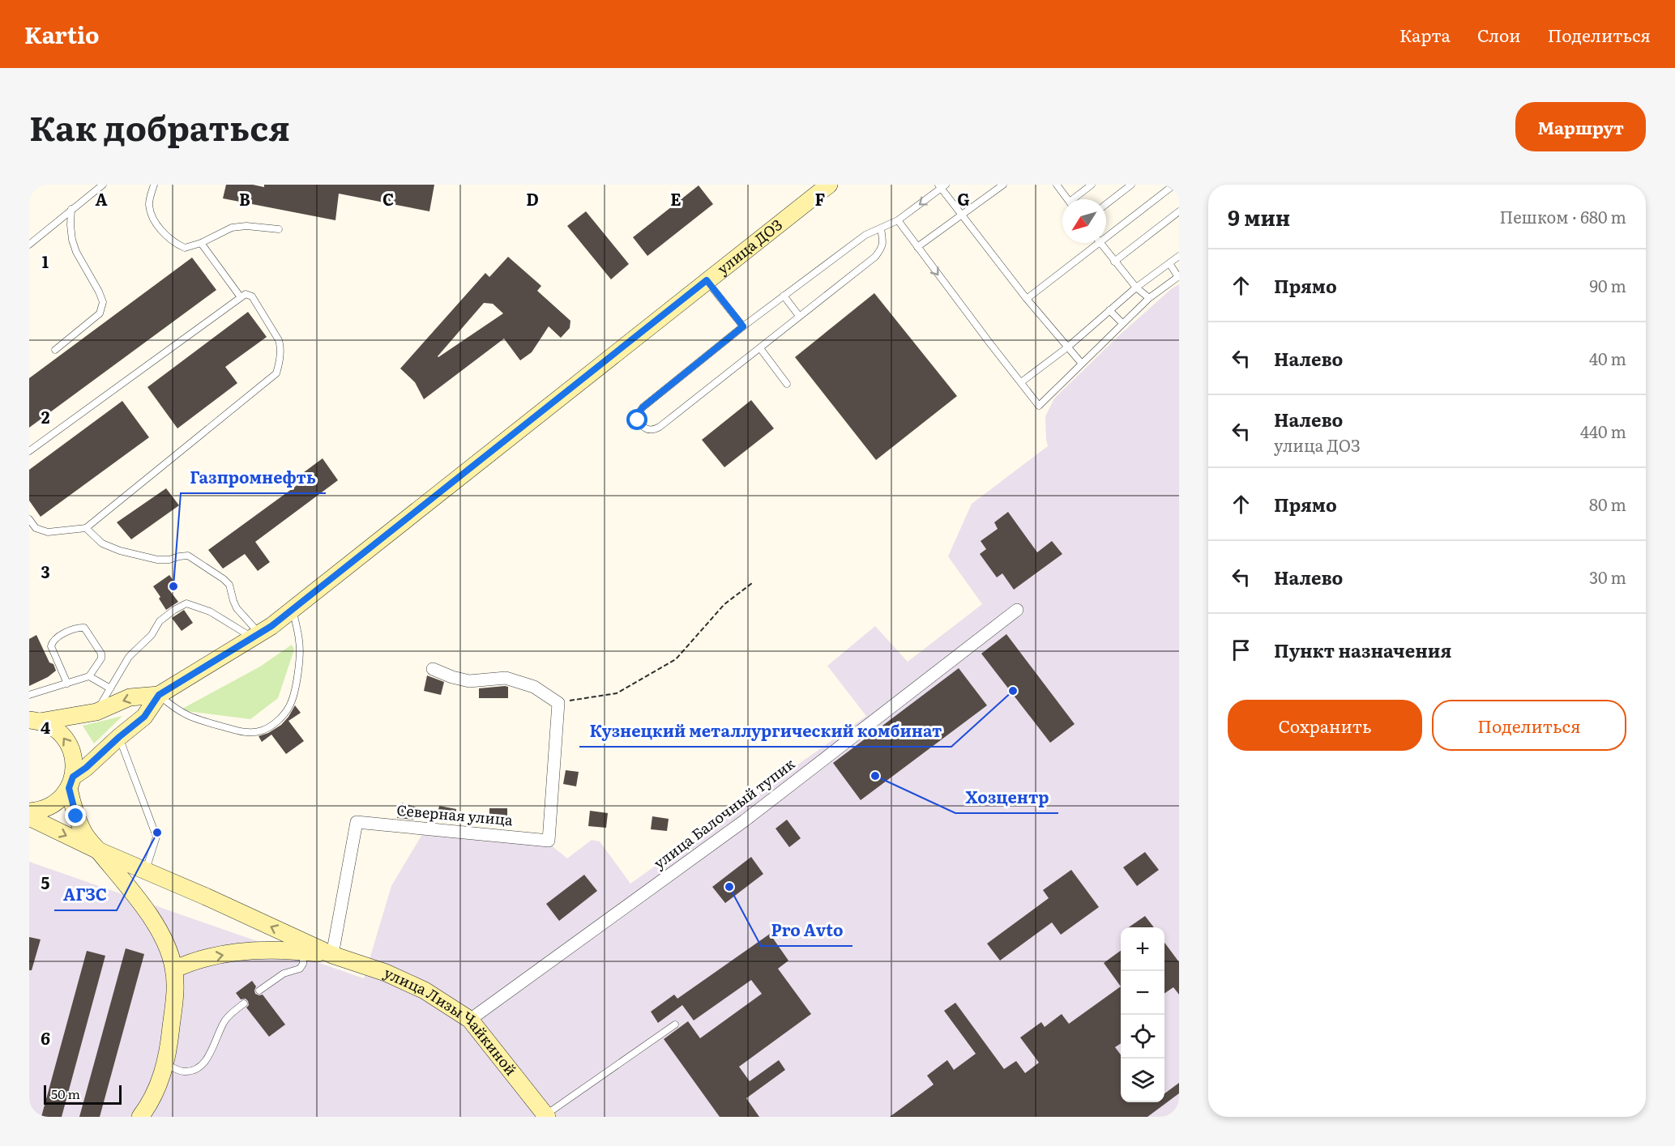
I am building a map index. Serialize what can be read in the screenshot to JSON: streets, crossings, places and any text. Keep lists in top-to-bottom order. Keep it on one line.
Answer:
{"streets":{"main road":["улица ДОЗ","улица Лизы Чайкиной"],"street":["улица Балочный тупик","Северная улица"]},"crossings":[["улица Балочный тупик","улица Лизы Чайкиной"],["Северная улица","улица Лизы Чайкиной"]],"places":["Газпромнефть","Кузнецкий металлургический комбинат","Хозцентр","АГЗС","Pro Аvto"],"scale_bar":"50 m","north":"bottom left","page":{"header":"Kartio","nav":["Карта","Слои","Поделиться"],"title":"Как добраться","buttons":["Маршрут",["Сохранить","Поделиться"]],"heading":["9 мин","Пешком · 680 m"],"list":[["Прямо","90 m"],["Налево","40 m"],["Налево","улица ДОЗ","440 m"],["Прямо","80 m"],["Налево","30 m"],"Пункт назначения"],"map_buttons":["+","−"],"scale":"50 m"},"grid":{"columns":["A","B","C","D","E","F","G"],"rows":["1","2","3","4","5","6"]}}
